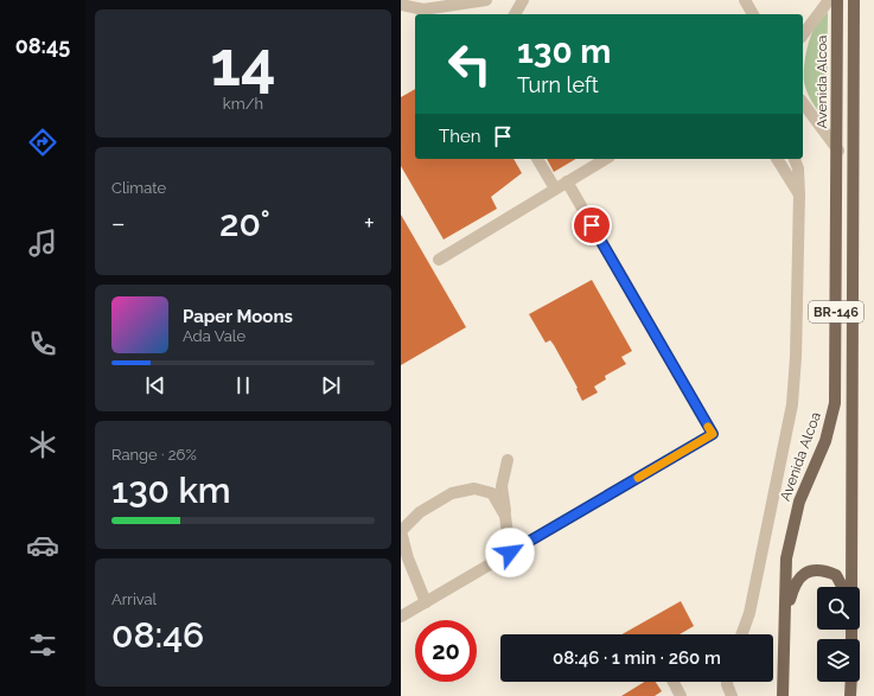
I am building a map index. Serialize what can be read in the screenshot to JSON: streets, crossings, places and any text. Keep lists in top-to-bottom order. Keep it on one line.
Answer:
{"streets":{"main road":["Avenida Alcoa","BR-146"]},"page":{"tabs":"08:45","tile":[["14","km/h"],"Climate",["Range · 26%","130 km"],["Arrival","08:46"]],"turn":["130 m","Turn left"],"then":"Then","heat":["−","20°","+"],"song":["Paper Moons","Ada Vale"],"limit":"20","trip":"08:46 · 1 min · 260 m"}}
